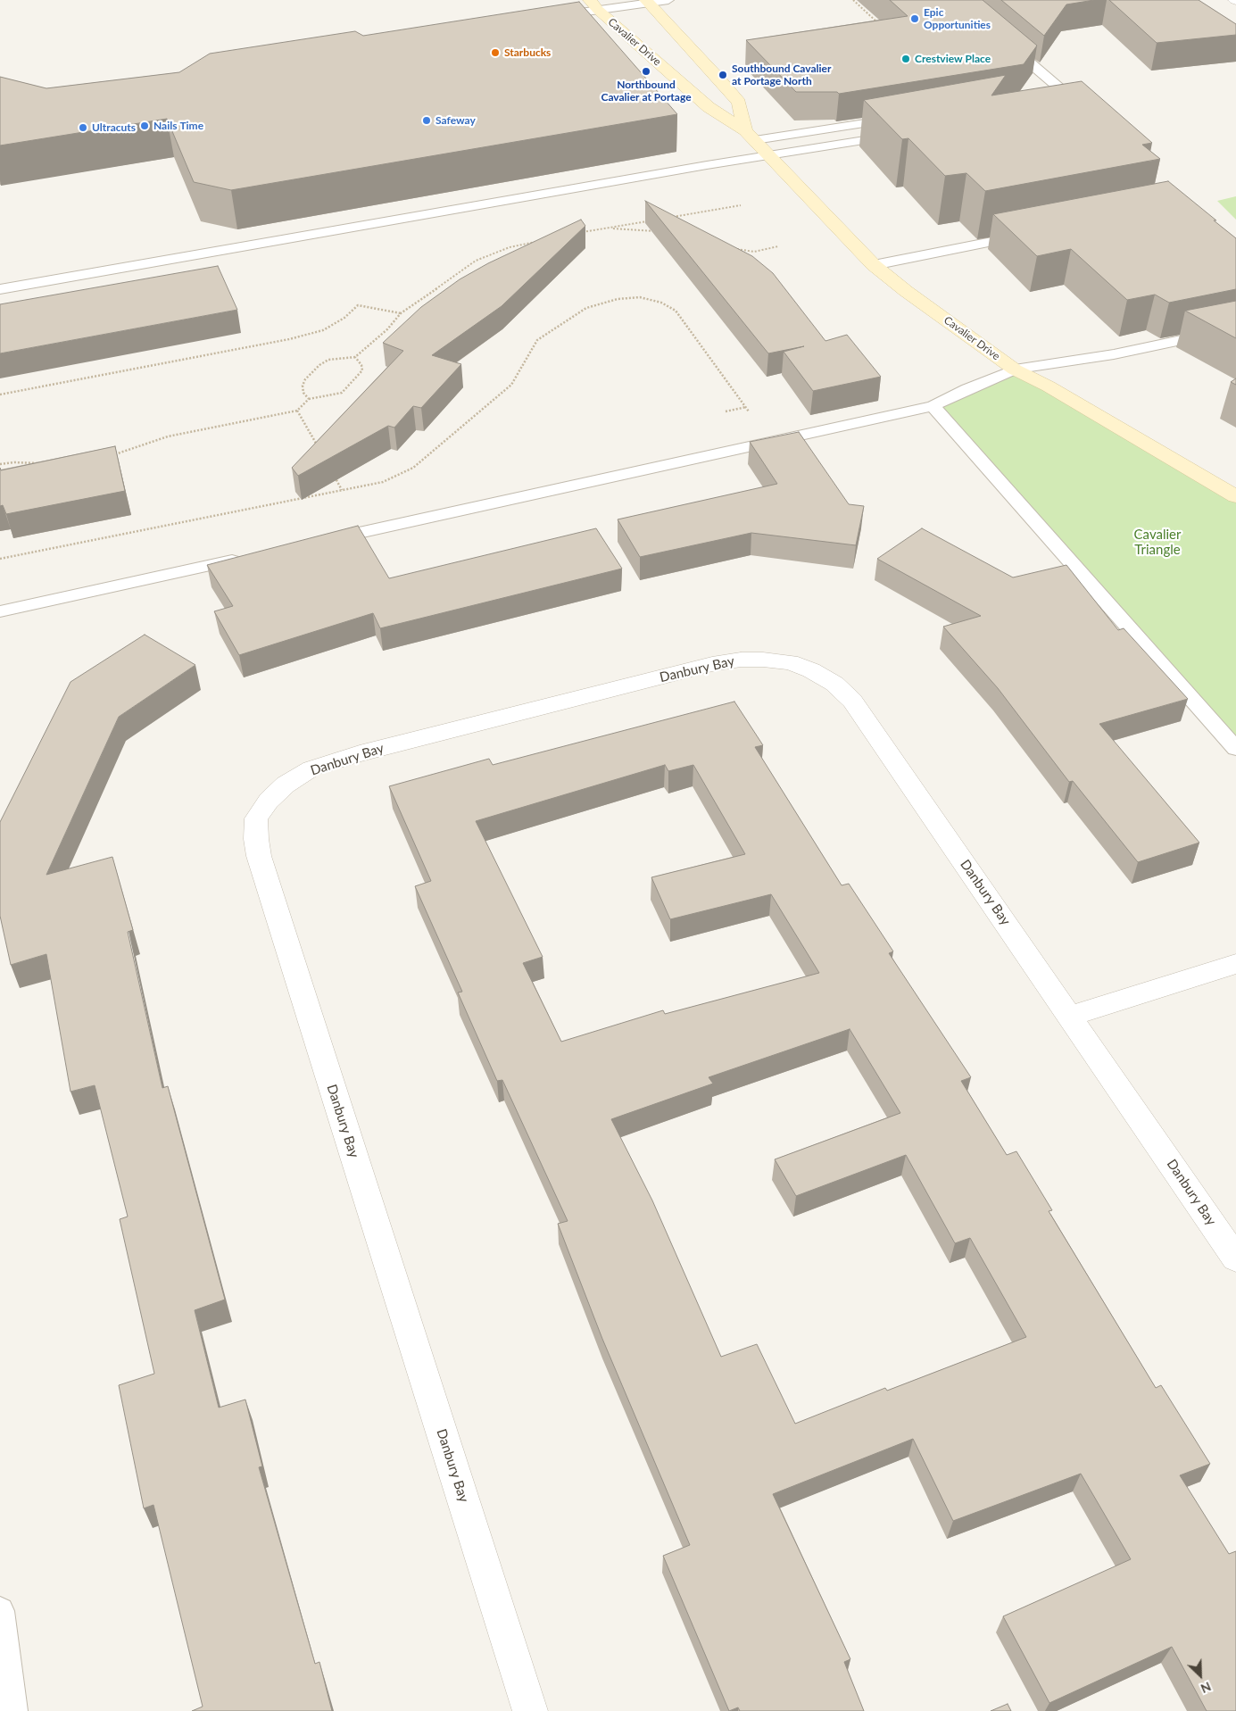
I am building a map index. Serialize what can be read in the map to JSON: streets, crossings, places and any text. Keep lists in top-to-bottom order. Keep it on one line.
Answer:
{"streets":{"street":["Cavalier Drive","Danbury Bay"]},"parks":["Cavalier Triangle"],"places":["Epic Opportunities","Starbucks","Crestview Place","Northbound Cavalier at Portage","Southbound Cavalier at Portage North","Safeway","Nails Time","Ultracuts"],"north":"bottom right"}
